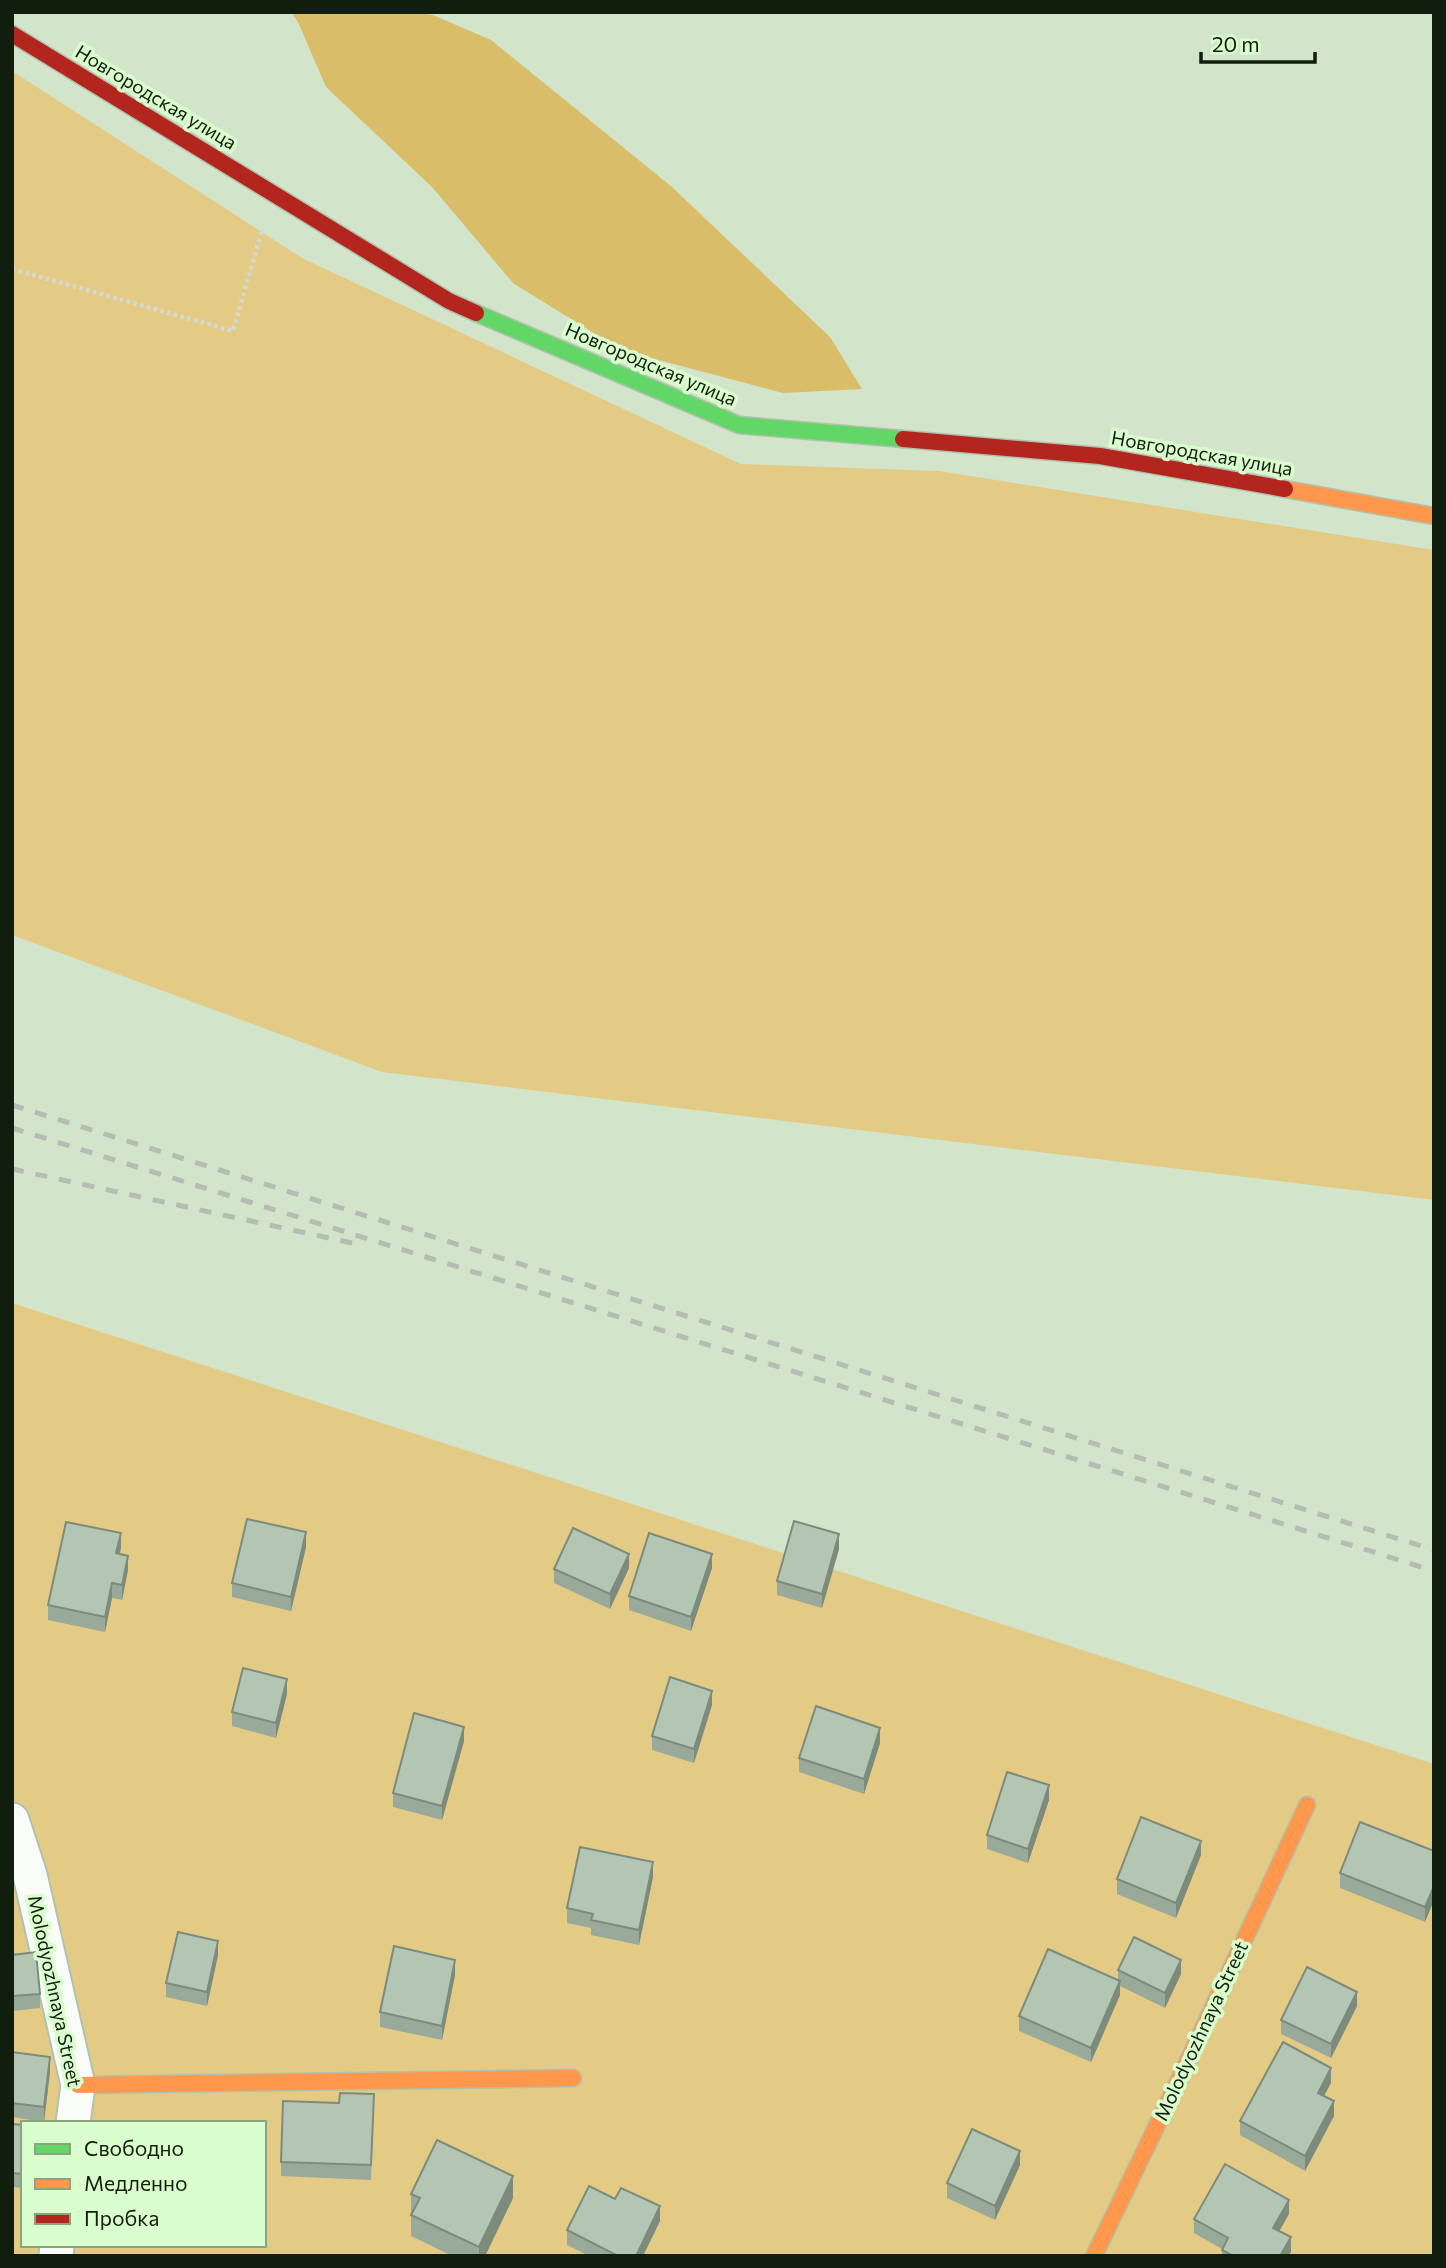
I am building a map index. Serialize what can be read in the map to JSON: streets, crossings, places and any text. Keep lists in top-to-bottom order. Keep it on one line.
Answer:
{"streets":{"street":["Новгородская улица","Molodyozhnaya Street"]},"legend":["Свободно","Медленно","Пробка"],"scale_bar":"20 m"}
